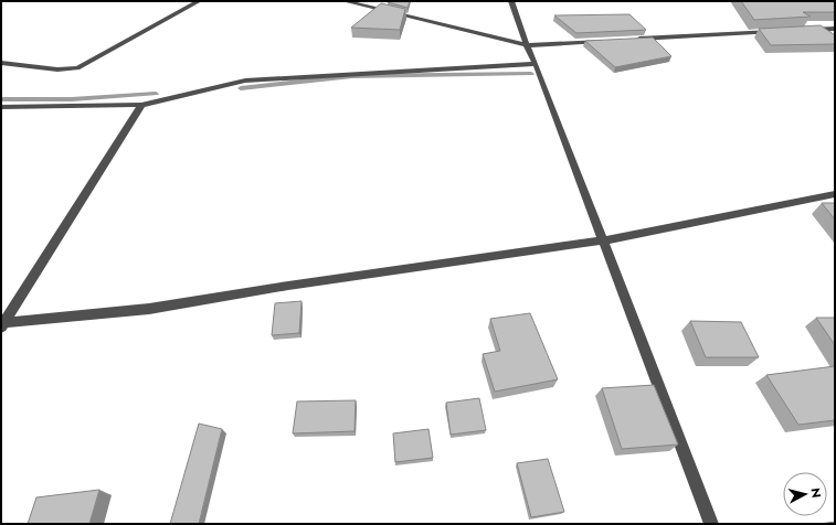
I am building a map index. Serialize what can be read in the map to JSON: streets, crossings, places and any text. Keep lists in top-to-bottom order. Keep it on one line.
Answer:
{"north":"right"}
